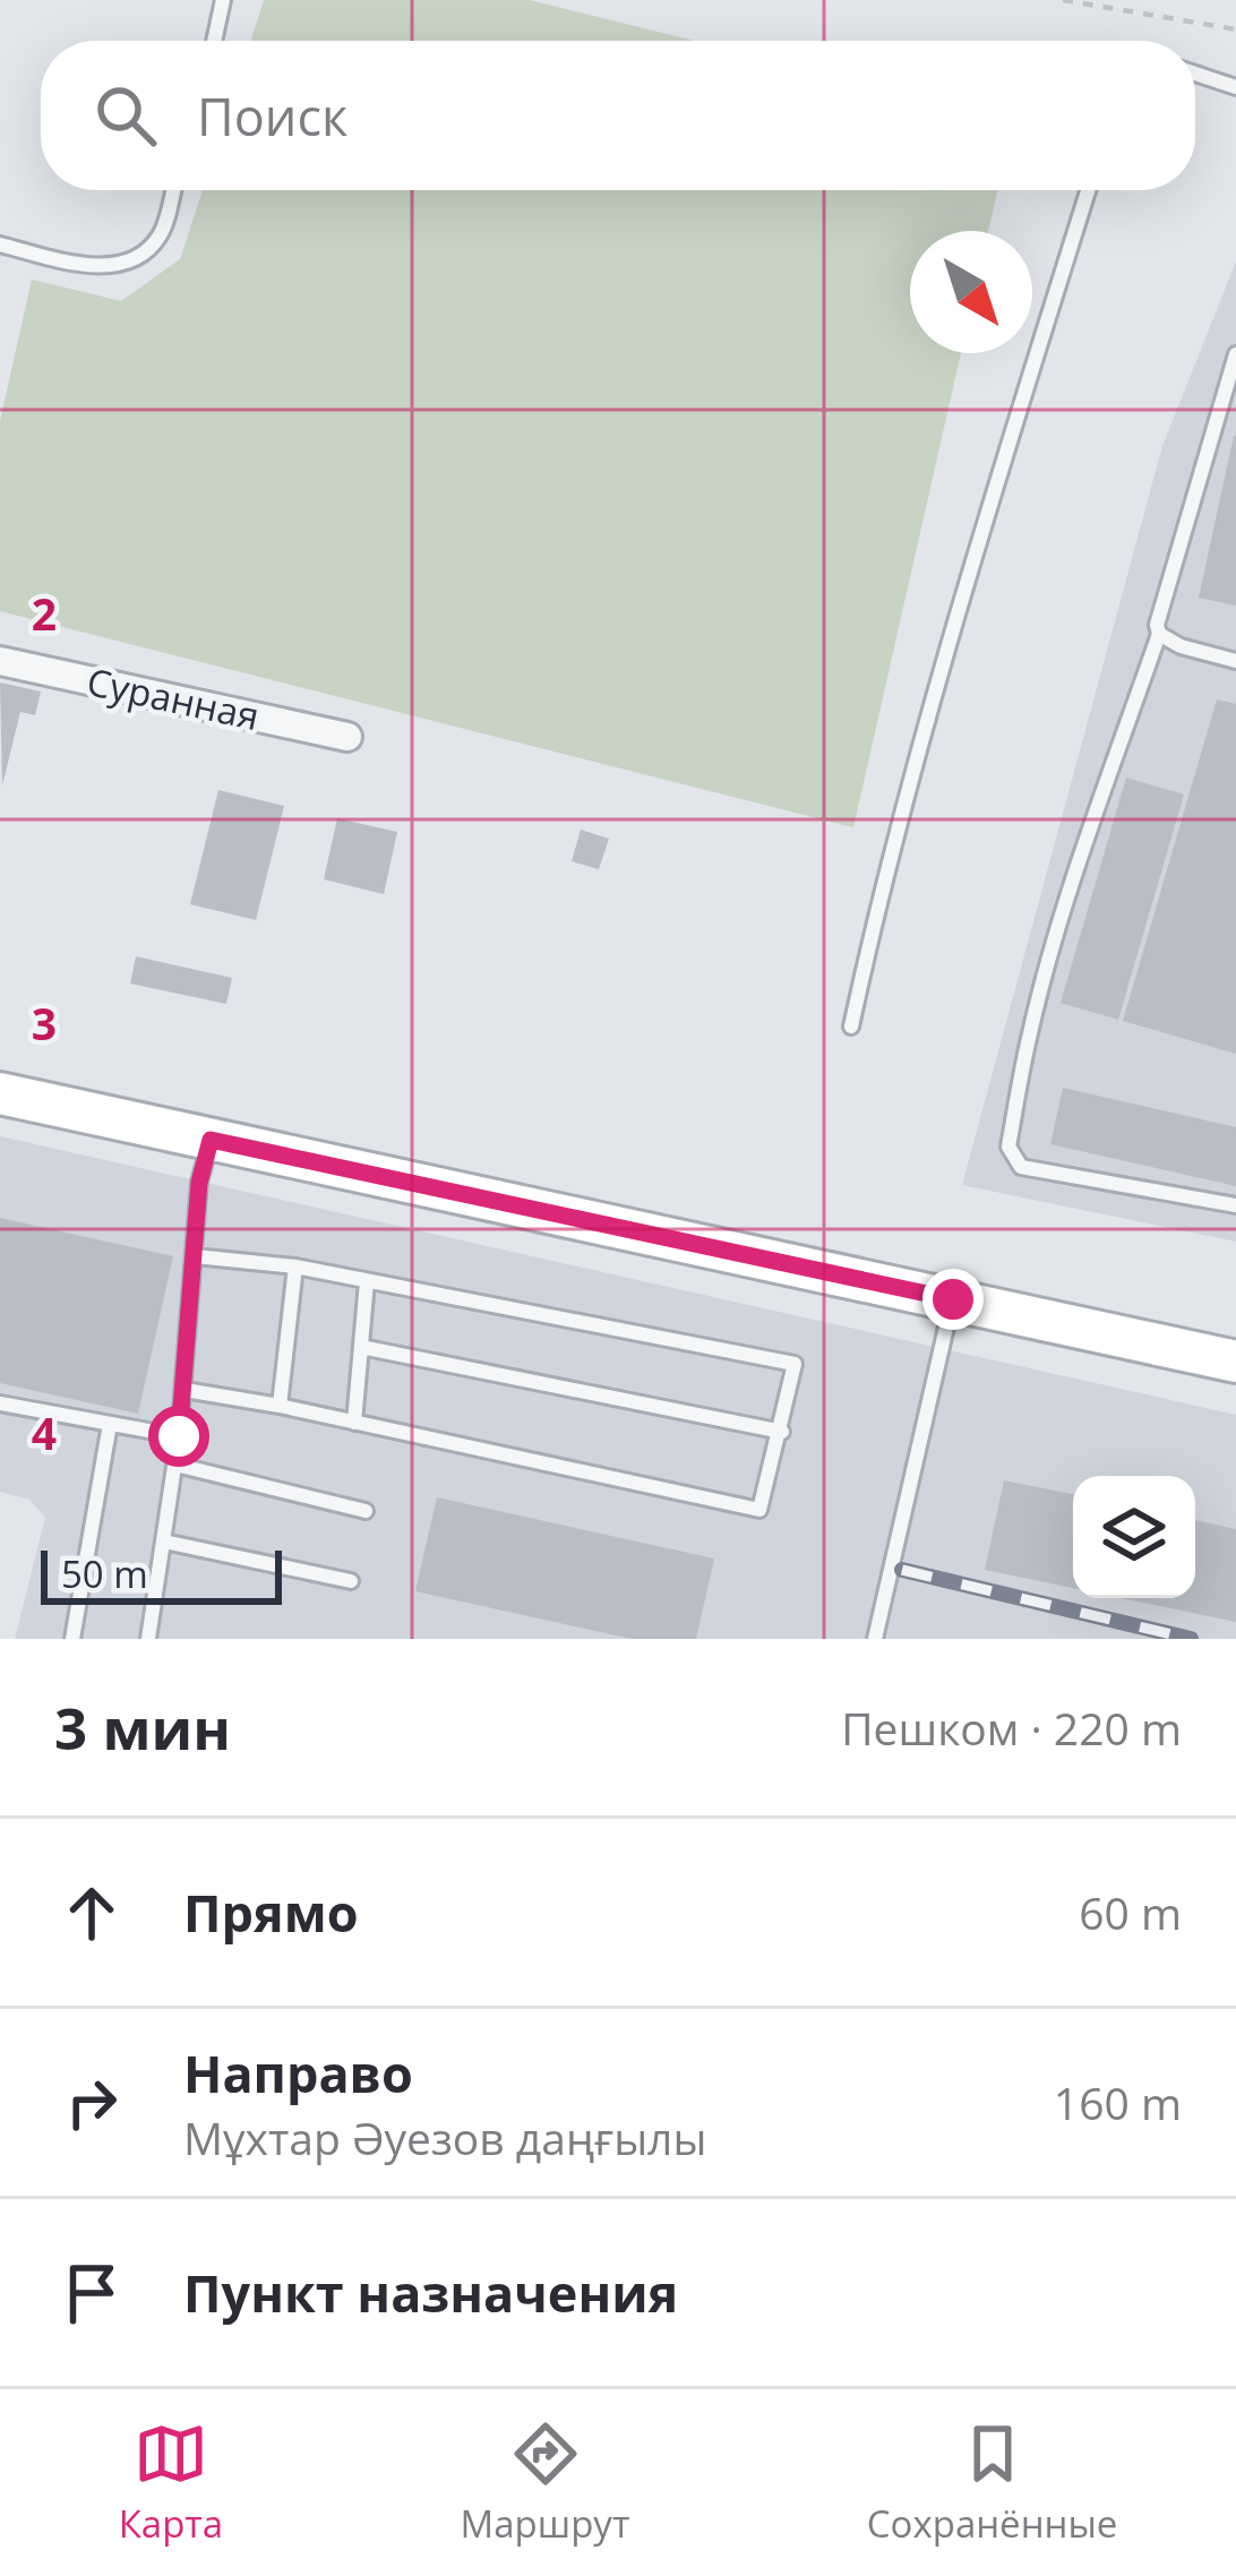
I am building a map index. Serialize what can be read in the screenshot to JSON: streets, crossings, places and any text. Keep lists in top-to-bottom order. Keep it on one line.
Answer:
{"streets":{"street":["Суранная"]},"scale_bar":"50 m","north":"bottom right","page":{"search":"Поиск","scale":"50 m","heading":["3 мин","Пешком · 220 m"],"list":[["Прямо","60 m"],["Направо","Мұхтар Әуезов даңғылы","160 m"],"Пункт назначения"],"nav":["Карта","Маршрут","Сохранённые"]},"grid":{"rows":["2","3","4"]}}
